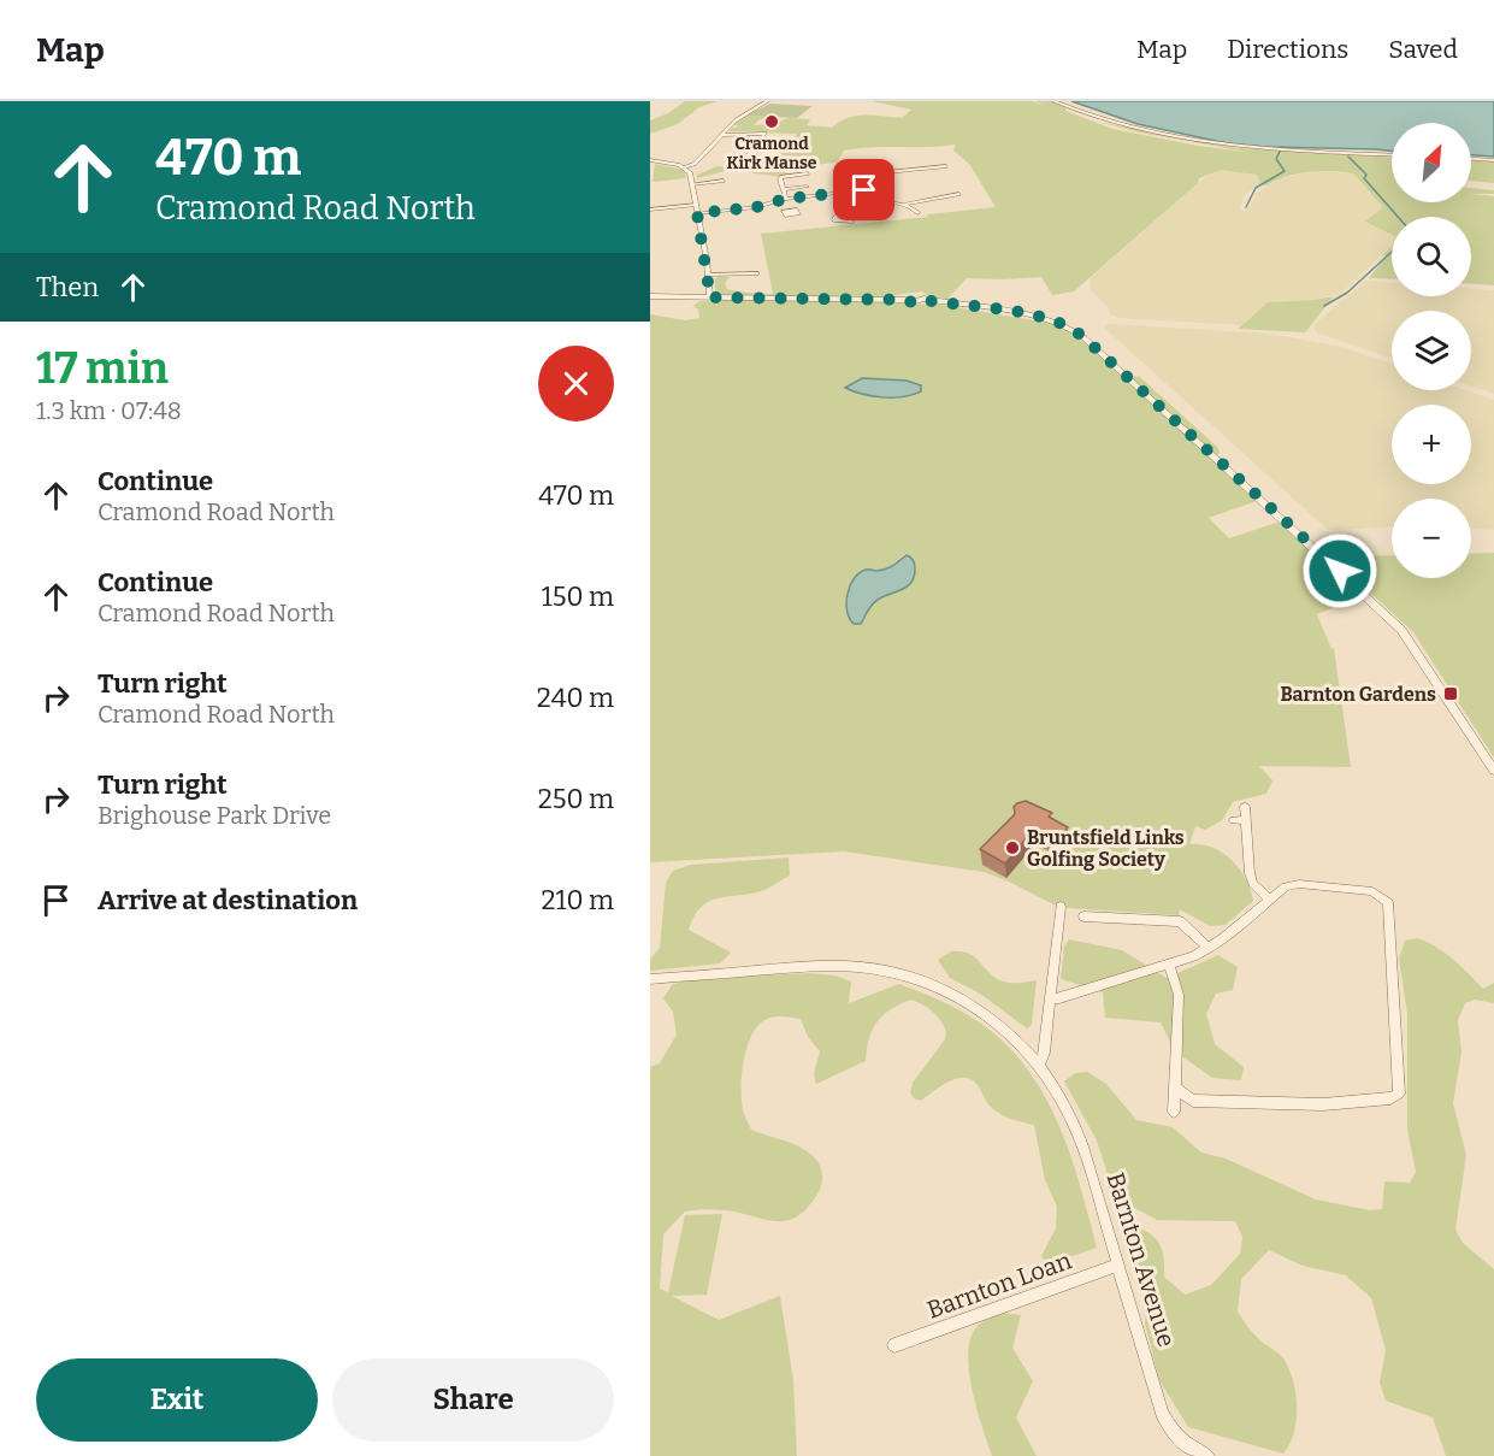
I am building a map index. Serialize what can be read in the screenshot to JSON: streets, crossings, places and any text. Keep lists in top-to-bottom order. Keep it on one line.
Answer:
{"streets":{"street":["Barnton Avenue","Barnton Loan"]},"crossings":[["Barnton Avenue","Barnton Loan"]],"places":{"other":["Cramond Kirk Manse","Bruntsfield Links Golfing Society"],"transit":["Barnton Gardens"]},"north":"top right","page":{"header":"Map","nav":["Map","Directions","Saved"],"turn":["470 m","Cramond Road North"],"map_buttons":["+","−"],"then":"Then","heading":["17 min","1.3 km · 07:48"],"list":[{"name":"Continue","note":"Cramond Road North","value":"470 m"},{"name":"Continue","note":"Cramond Road North","value":"150 m"},{"name":"Turn right","note":"Cramond Road North","value":"240 m"},{"name":"Turn right","note":"Brighouse Park Drive","value":"250 m"},{"name":"Arrive at destination","value":"210 m"}],"buttons":["Exit","Share"]}}
